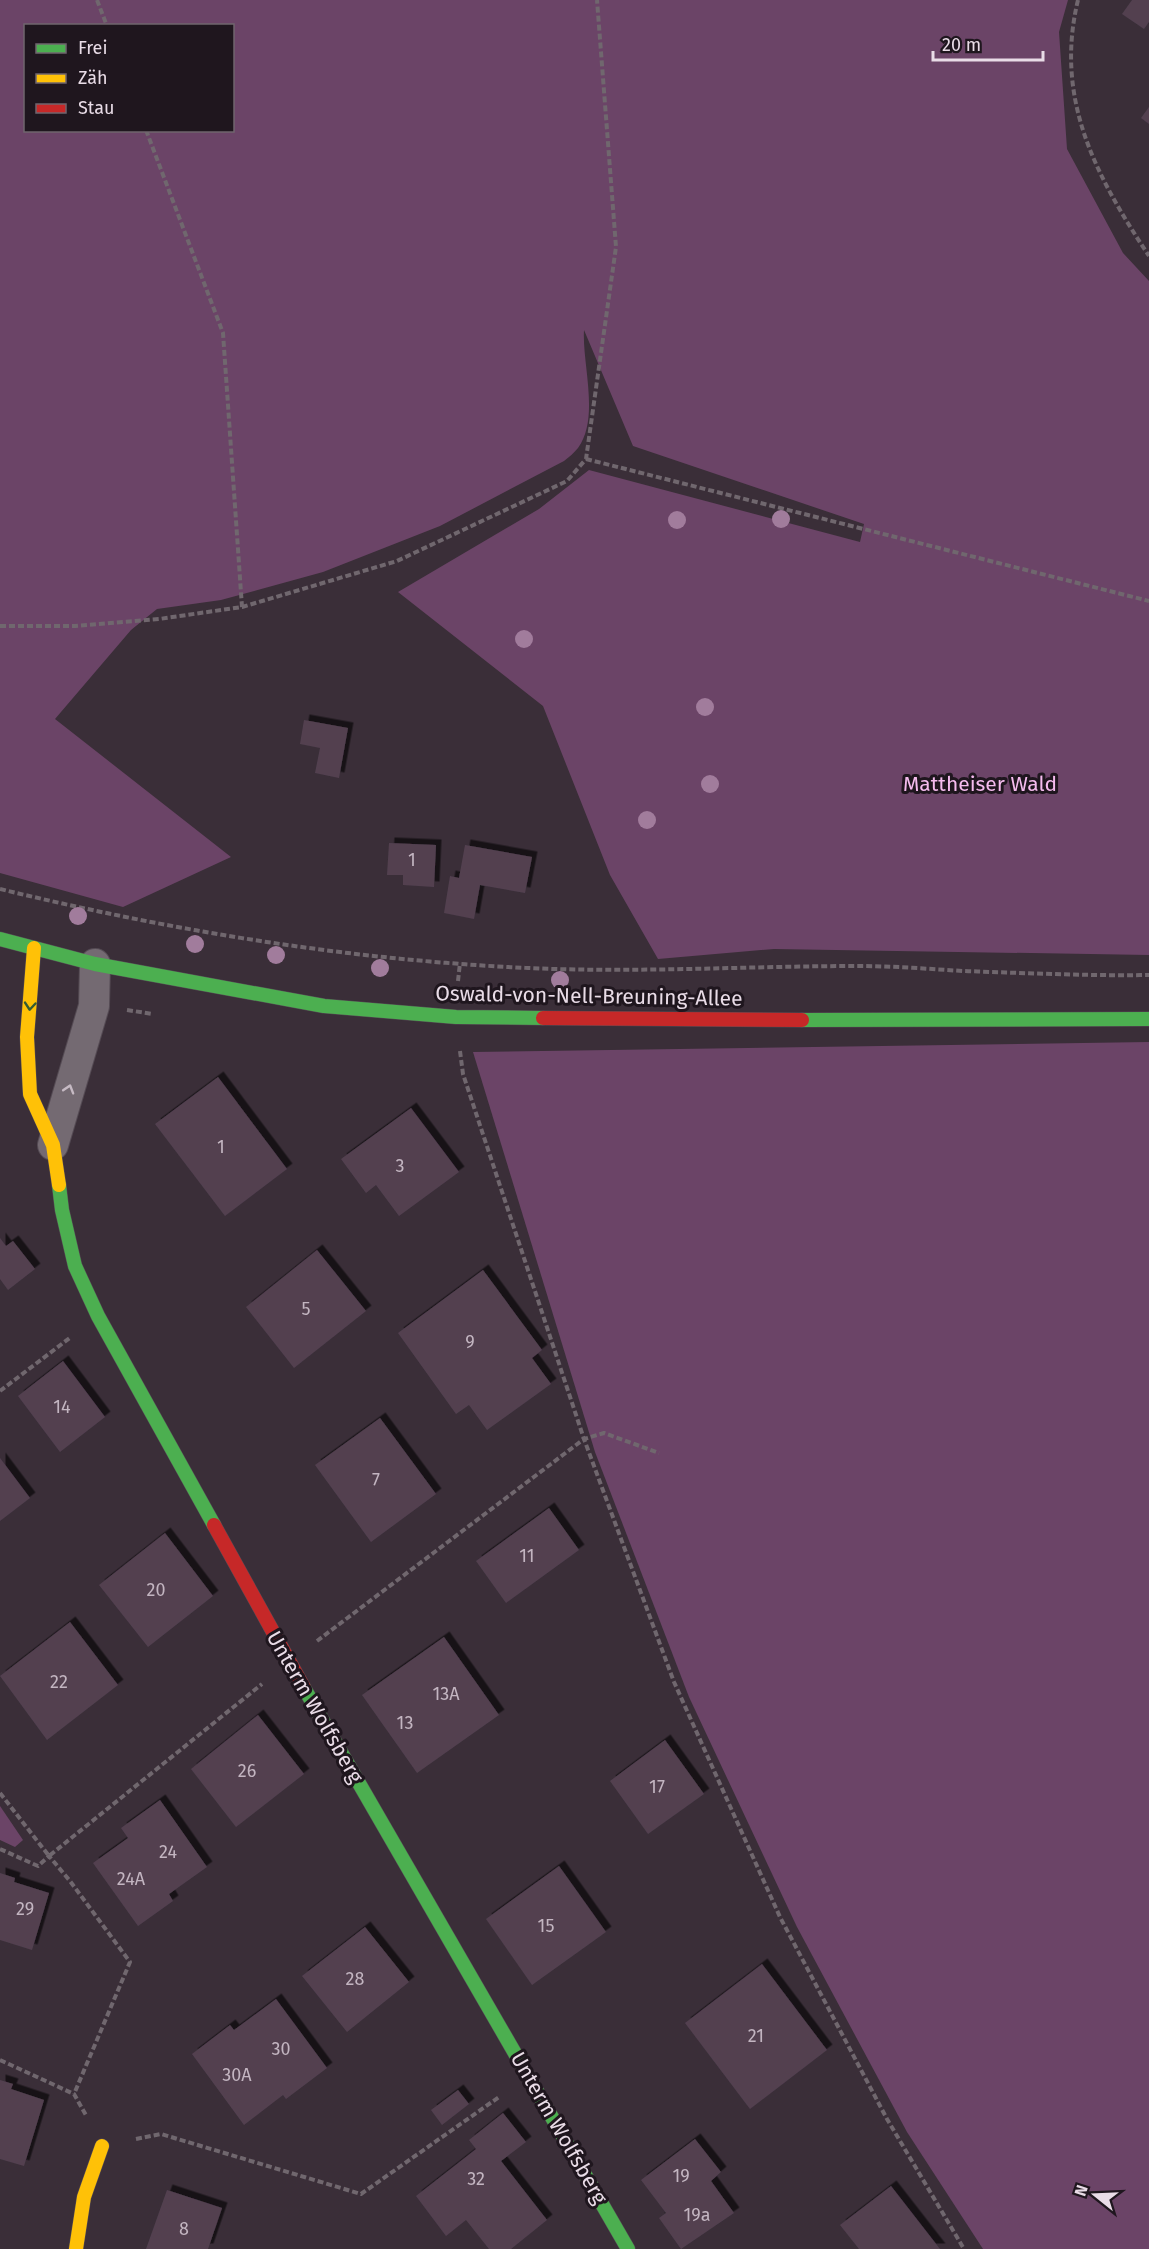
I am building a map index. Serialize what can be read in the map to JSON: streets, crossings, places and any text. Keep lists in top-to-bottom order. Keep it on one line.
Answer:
{"streets":{"street":["Oswald-von-Nell-Breuning-Allee","Unterm Wolfsberg"]},"crossings":[["Oswald-von-Nell-Breuning-Allee","Unterm Wolfsberg"]],"parks":["Mattheiser Wald"],"house_numbers":["1","1","3","5","9","14","7","11","20","22","13A","13","26","17","24","24A","29","15","28","21","30","30A","19","32","19a","8"],"legend":["Frei","Zäh","Stau"],"scale_bar":"20 m","north":"left"}
